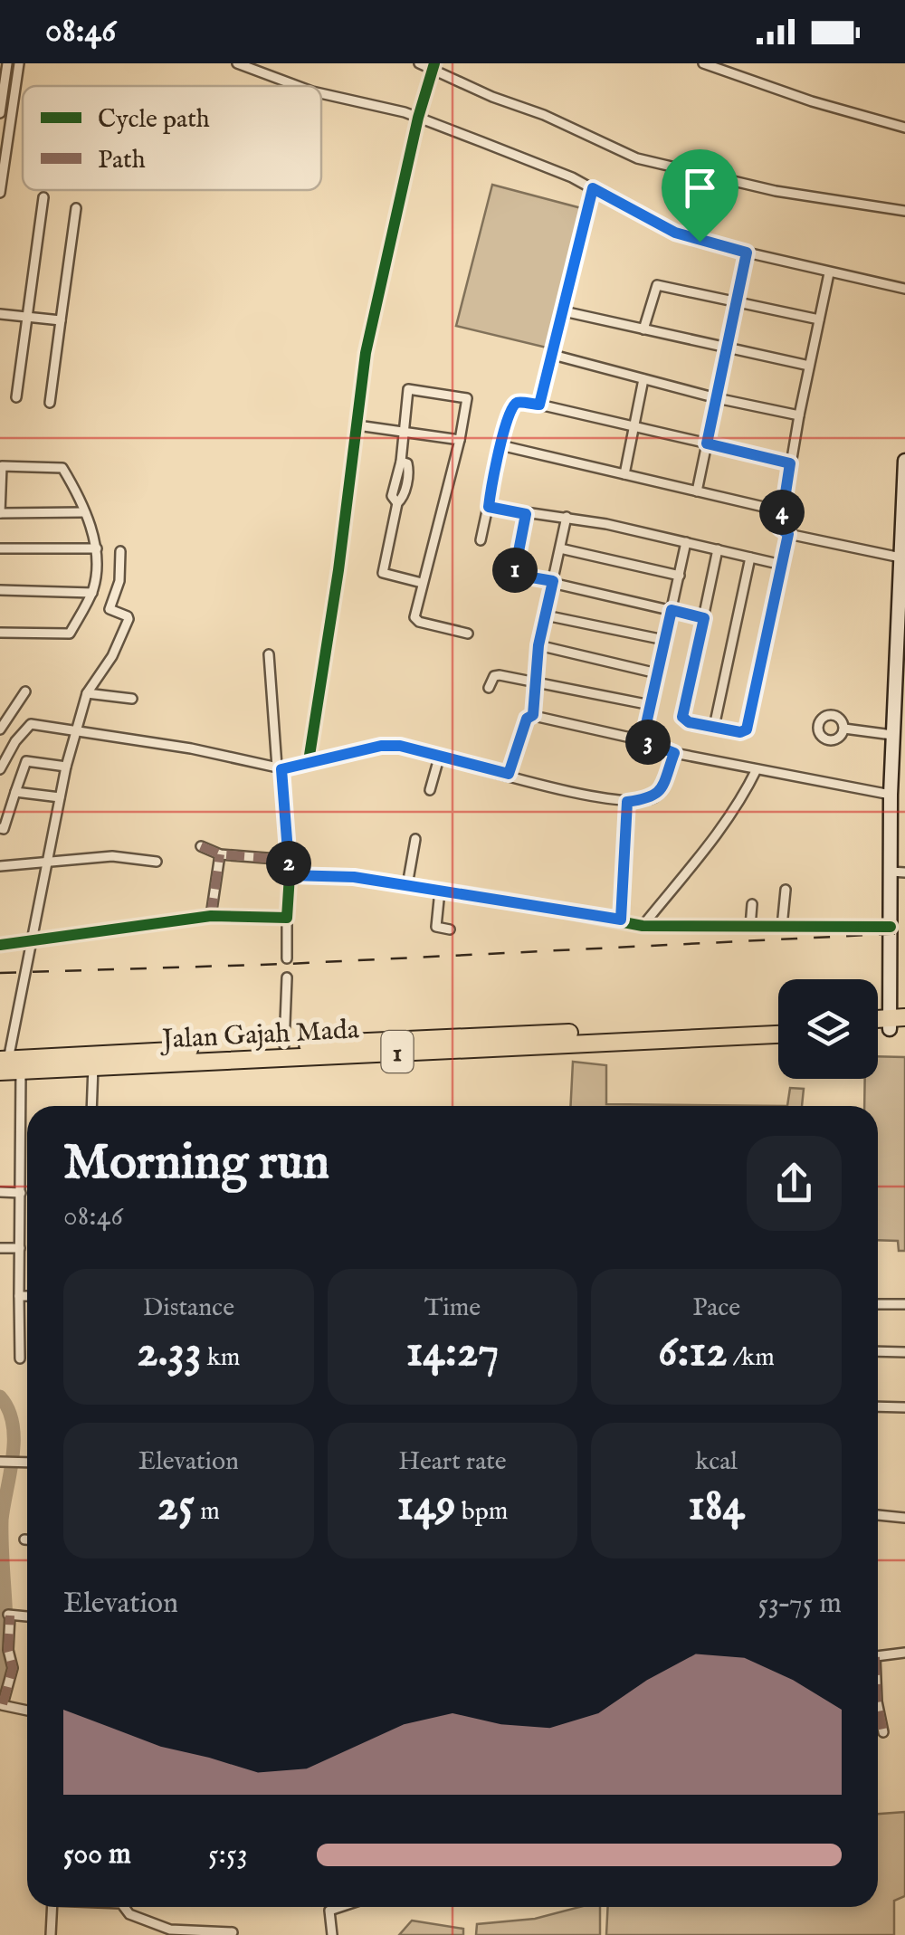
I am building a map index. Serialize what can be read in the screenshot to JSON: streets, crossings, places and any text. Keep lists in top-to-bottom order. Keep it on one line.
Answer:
{"streets":{"highway":["Jalan Gajah Mada","1"]},"legend":["Cycle path","Path"],"page":{"status":"08:46","pins":["4","1","3","2"],"heading":["Morning run","08:46"],"stats":[["Distance","2.33 km"],["Time","14:27"],["Pace","6:12 /km"],["Elevation","25 m"],["Heart rate","149 bpm"],["kcal","184"]],"chart":["Elevation","53–75 m"],"list":[{"name":"500 m","note":"5:53"}]}}
